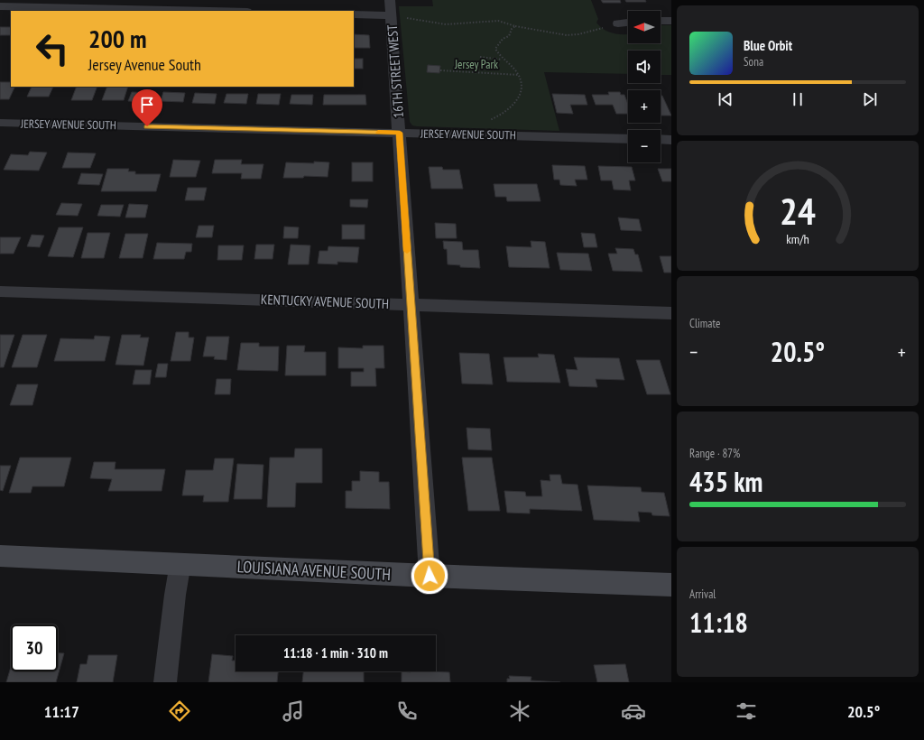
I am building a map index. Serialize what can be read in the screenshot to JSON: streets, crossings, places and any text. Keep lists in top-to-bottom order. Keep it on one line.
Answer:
{"streets":{"main road":["LOUISIANA AVENUE SOUTH"],"street":["16TH STREET WEST","JERSEY AVENUE SOUTH","KENTUCKY AVENUE SOUTH"]},"crossings":[["16TH STREET WEST","JERSEY AVENUE SOUTH"],["16TH STREET WEST","KENTUCKY AVENUE SOUTH"],["16TH STREET WEST","LOUISIANA AVENUE SOUTH"]],"parks":["Jersey Park"],"north":"left","page":{"map_buttons":["+","−"],"turn":["200 m","Jersey Avenue South"],"song":["Blue Orbit","Sona"],"tile":["Climate",["Range · 87%","435 km"],["Arrival","11:18"]],"heat":["−","20.5°","+"],"limit":"30","trip":"11:18 · 1 min · 310 m","tabs":["11:17","20.5°"],"gauge":["24","km/h"]}}
